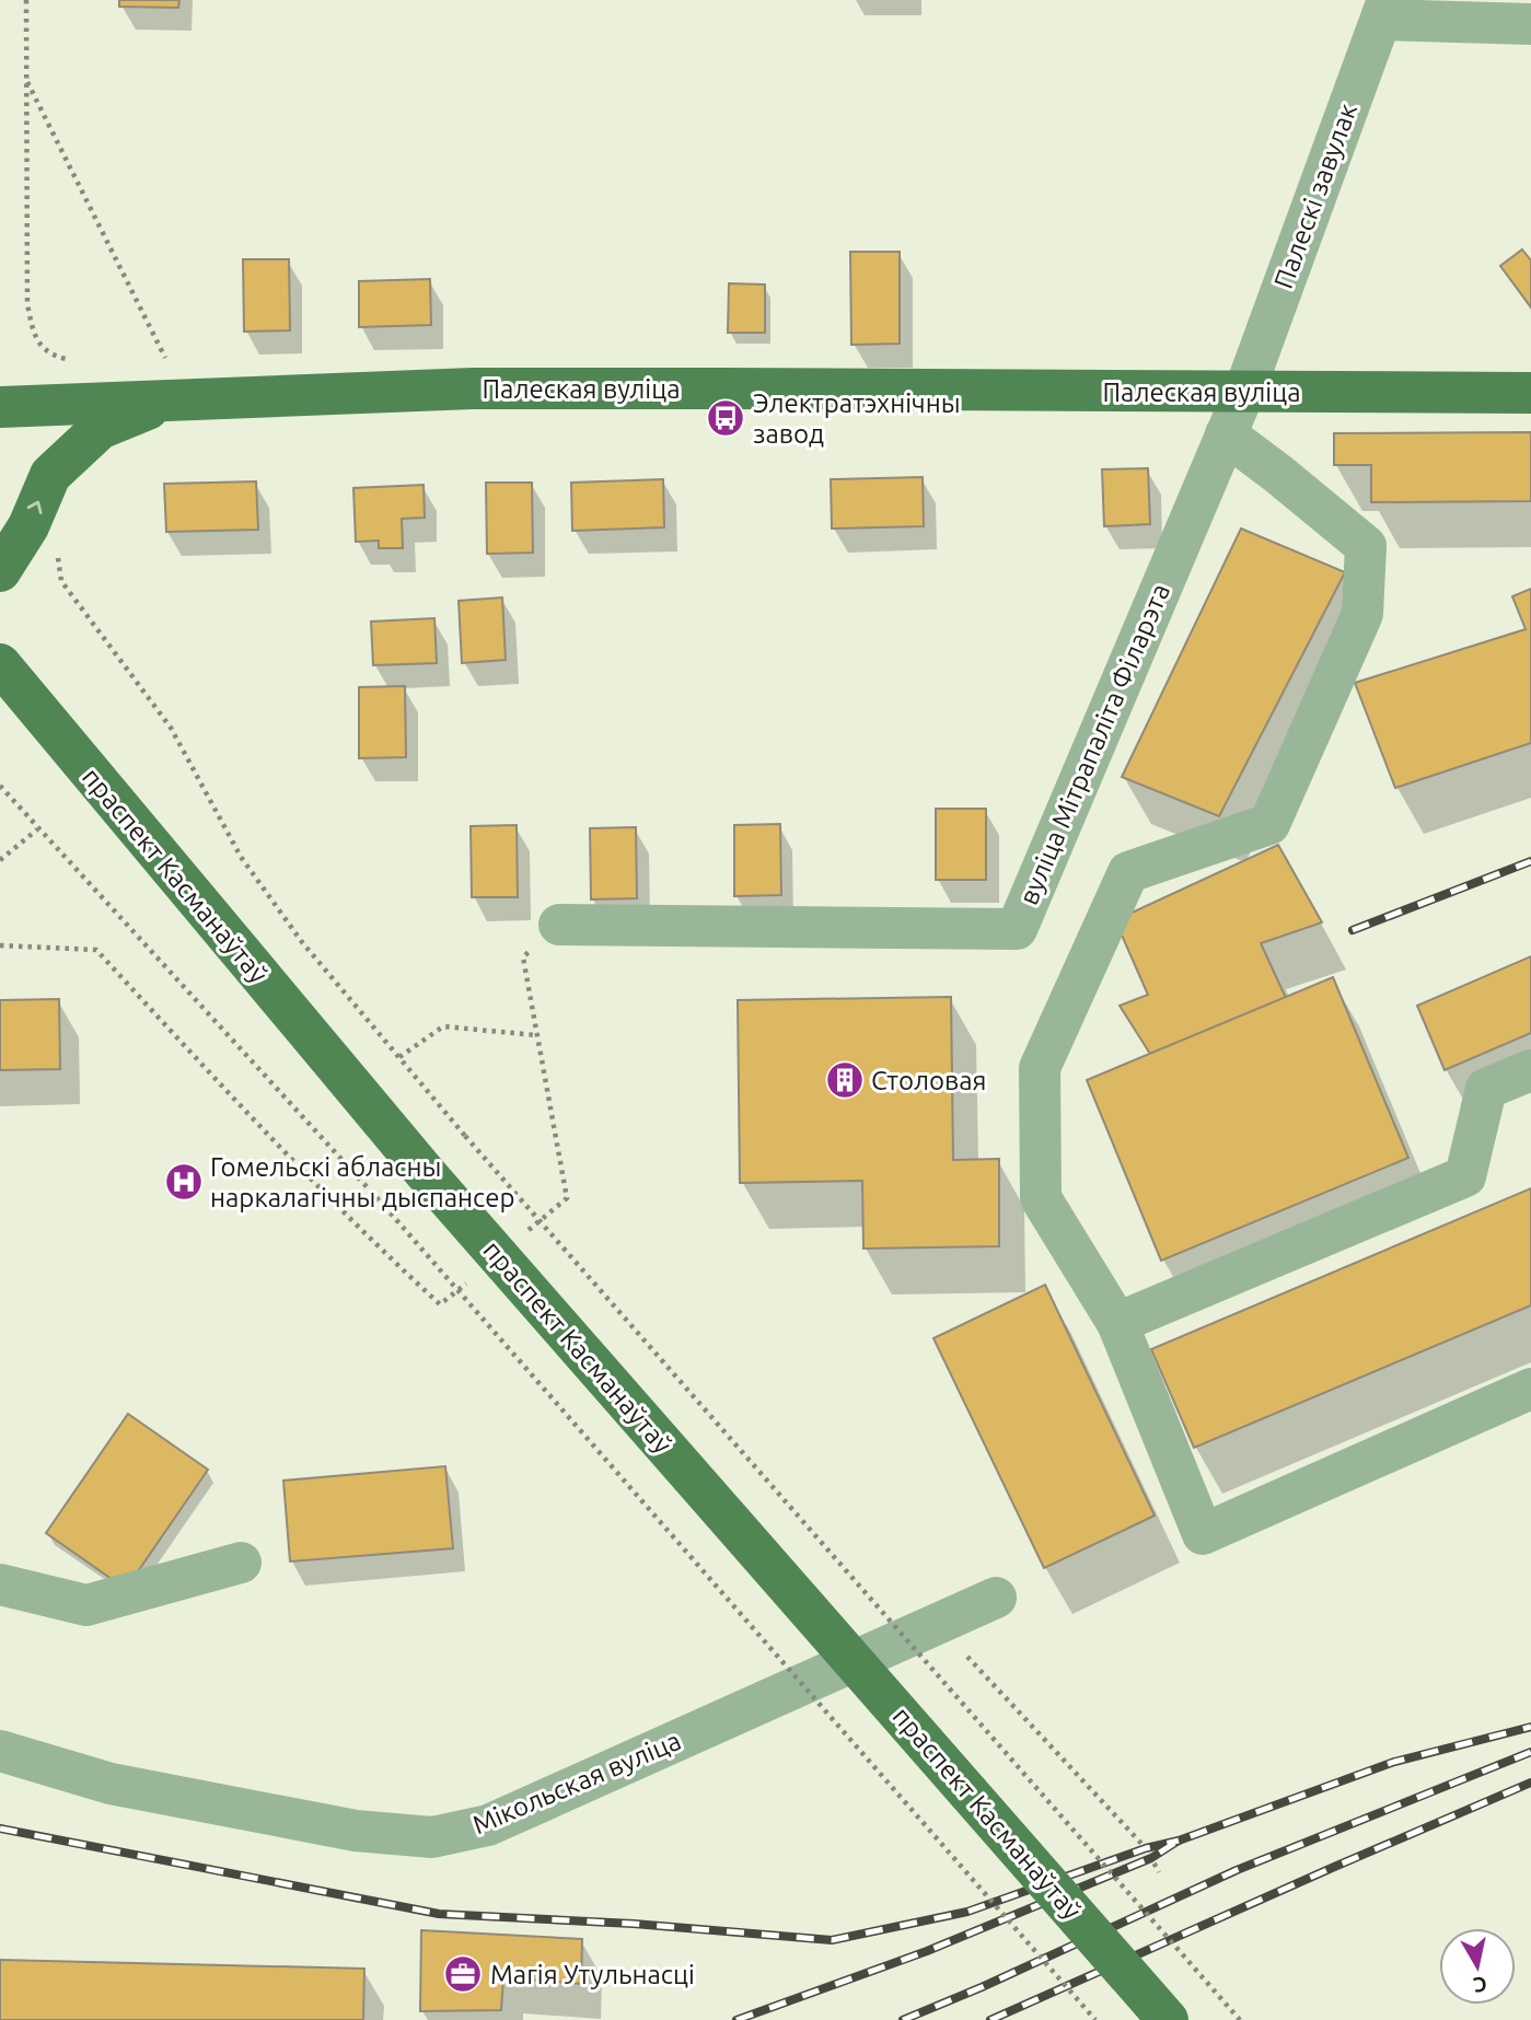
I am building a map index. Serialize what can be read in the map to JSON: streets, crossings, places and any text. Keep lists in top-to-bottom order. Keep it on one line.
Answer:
{"streets":{"main road":["Палеская вуліца","праспект Касманаўтаў"],"street":["Палескі завулак","вуліца Мітрапаліта Філарэта","Мікольская вуліца"]},"crossings":[["Палескі завулак","Палеская вуліца"],["Палескі завулак","вуліца Мітрапаліта Філарэта"],["Палеская вуліца","вуліца Мітрапаліта Філарэта"]],"places":{"bus stop":["Электратэхнічны завод"],"building":["Столовая"],"hospital":["Гомельскі абласны наркалагічны дыспансер"],"office":["Магія Утульнасці"]},"north":"bottom"}
